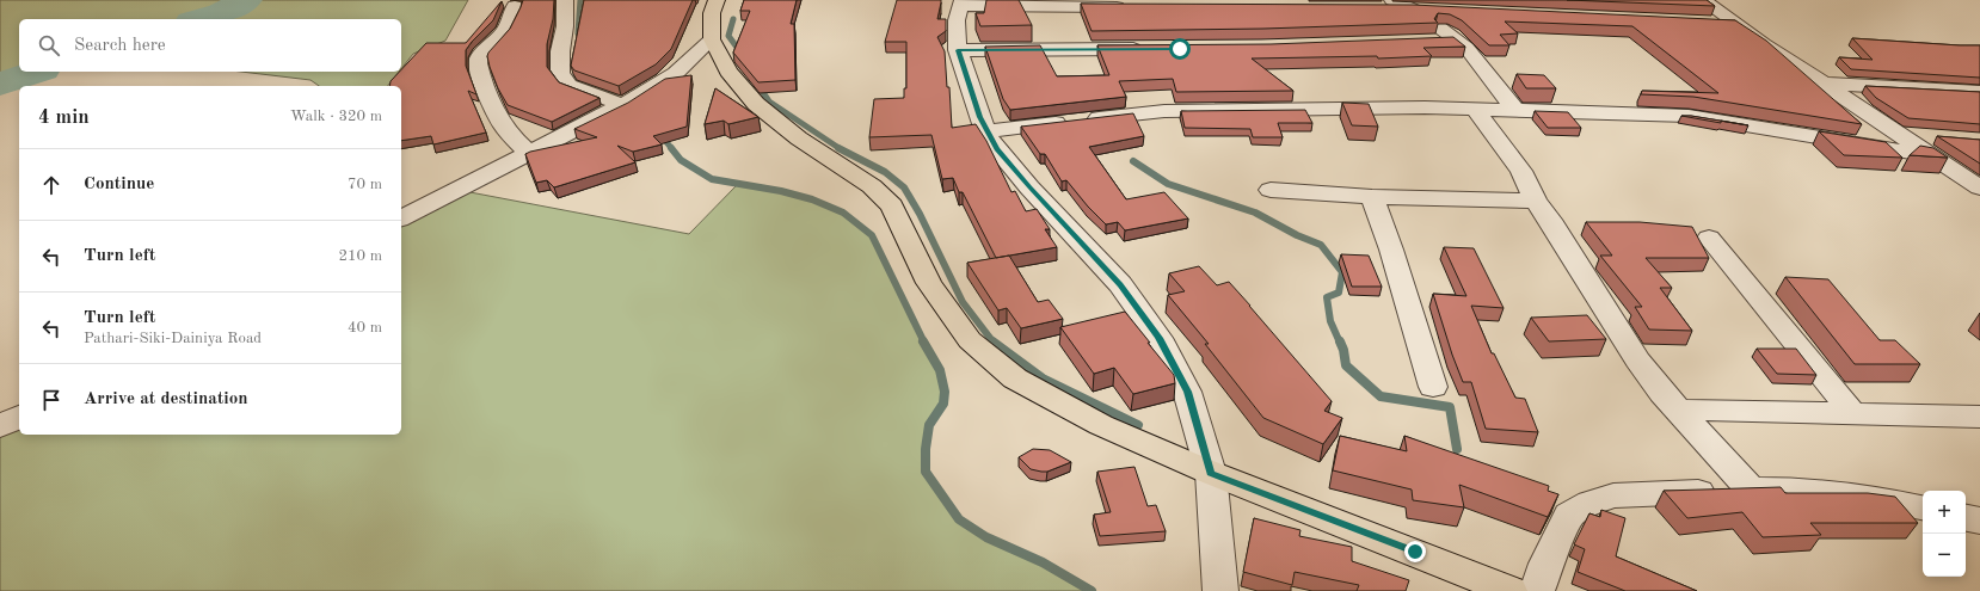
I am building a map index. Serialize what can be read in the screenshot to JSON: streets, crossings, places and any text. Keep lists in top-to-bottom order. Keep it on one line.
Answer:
{"page":{"search":"Search here","heading":["4 min","Walk · 320 m"],"list":[["Continue","70 m"],["Turn left","210 m"],["Turn left","Pathari-Siki-Dainiya Road","40 m"],"Arrive at destination"],"map_buttons":["+","−"]}}
